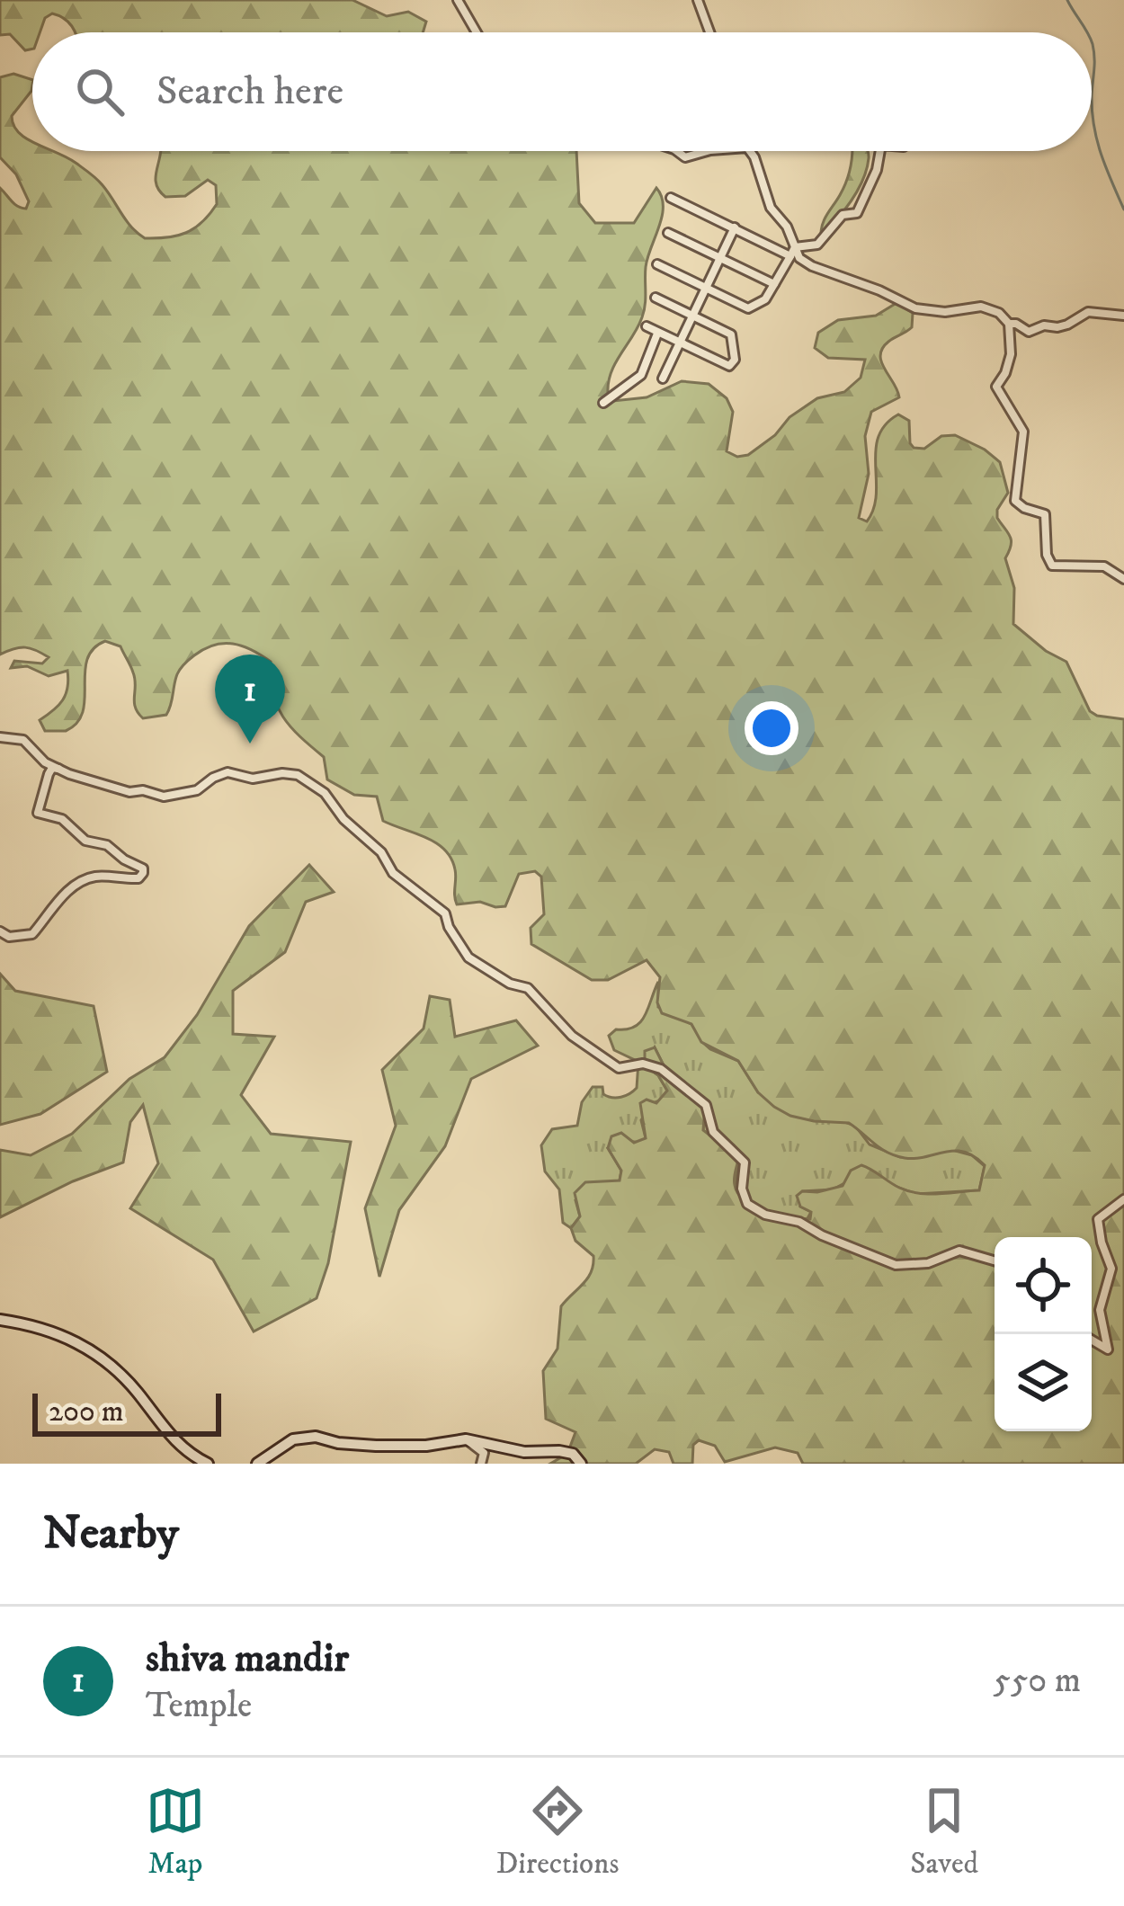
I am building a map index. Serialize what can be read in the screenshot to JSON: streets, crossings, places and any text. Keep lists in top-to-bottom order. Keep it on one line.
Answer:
{"scale_bar":"200 m","page":{"search":"Search here","pins":"1","scale":"200 m","heading":"Nearby","list":[{"mark":"1","name":"shiva mandir","note":"Temple","value":"550 m"}],"nav":["Map","Directions","Saved"]}}
